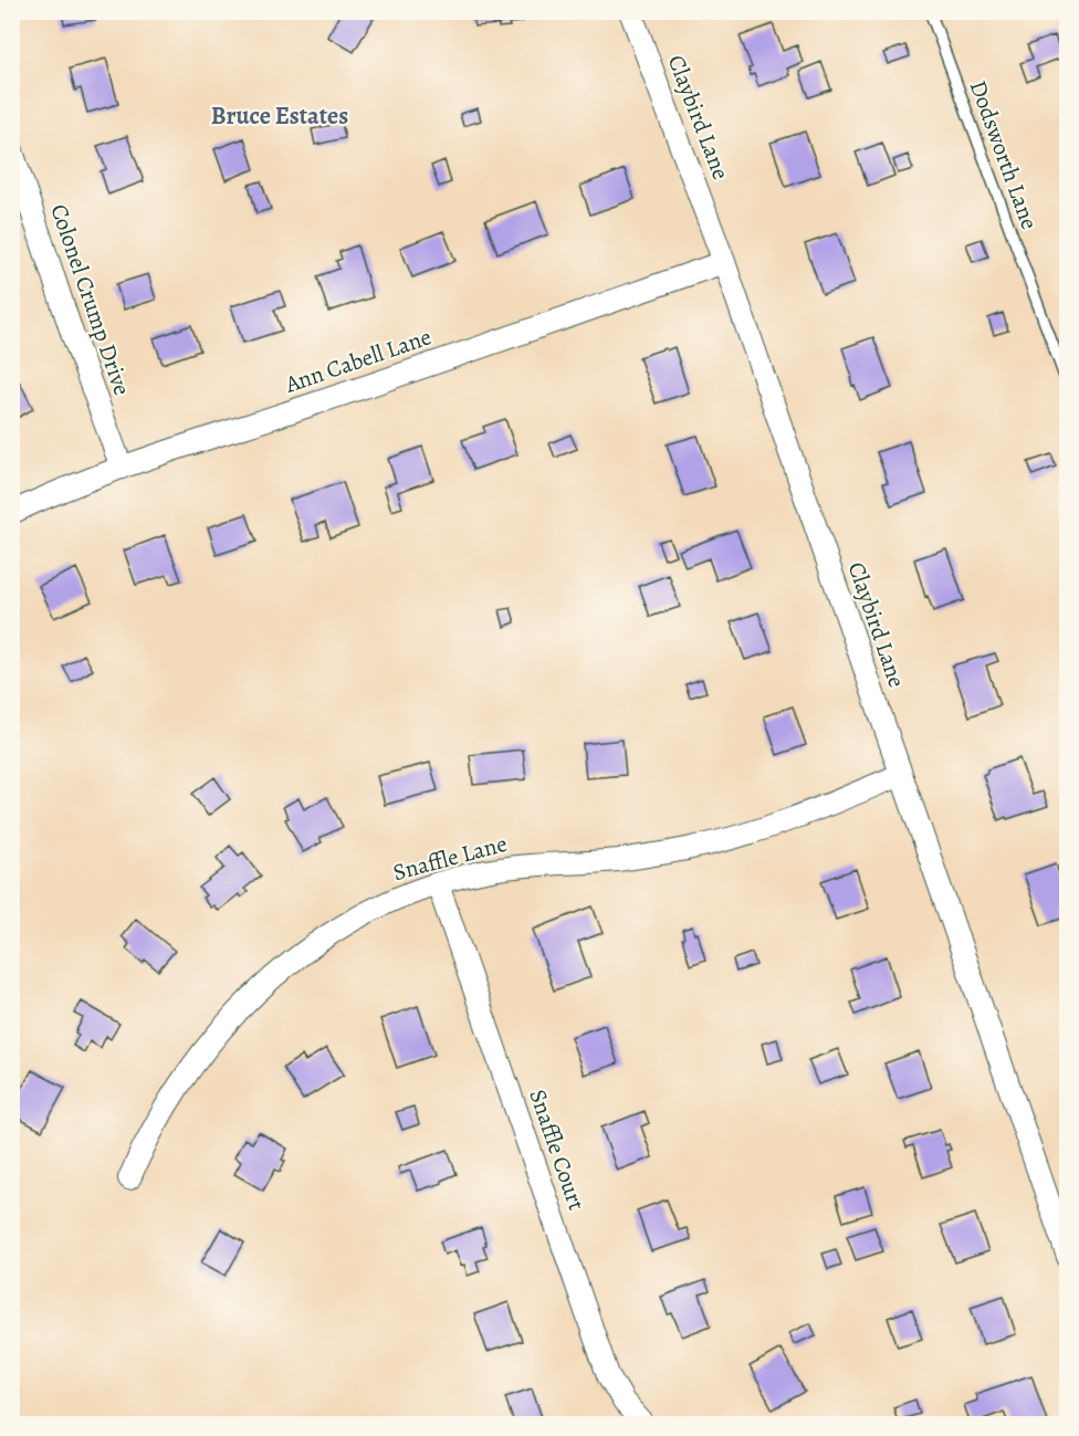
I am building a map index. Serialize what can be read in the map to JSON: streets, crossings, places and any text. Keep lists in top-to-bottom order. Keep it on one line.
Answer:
{"streets":{"street":["Claybird Lane","Colonel Crump Drive","Ann Cabell Lane","Snaffle Lane","Snaffle Court"],"lane":["Dodsworth Lane"]},"crossings":[["Claybird Lane","Ann Cabell Lane"],["Claybird Lane","Snaffle Lane"],["Colonel Crump Drive","Ann Cabell Lane"],["Snaffle Lane","Snaffle Court"]],"districts":["Bruce Estates"]}
